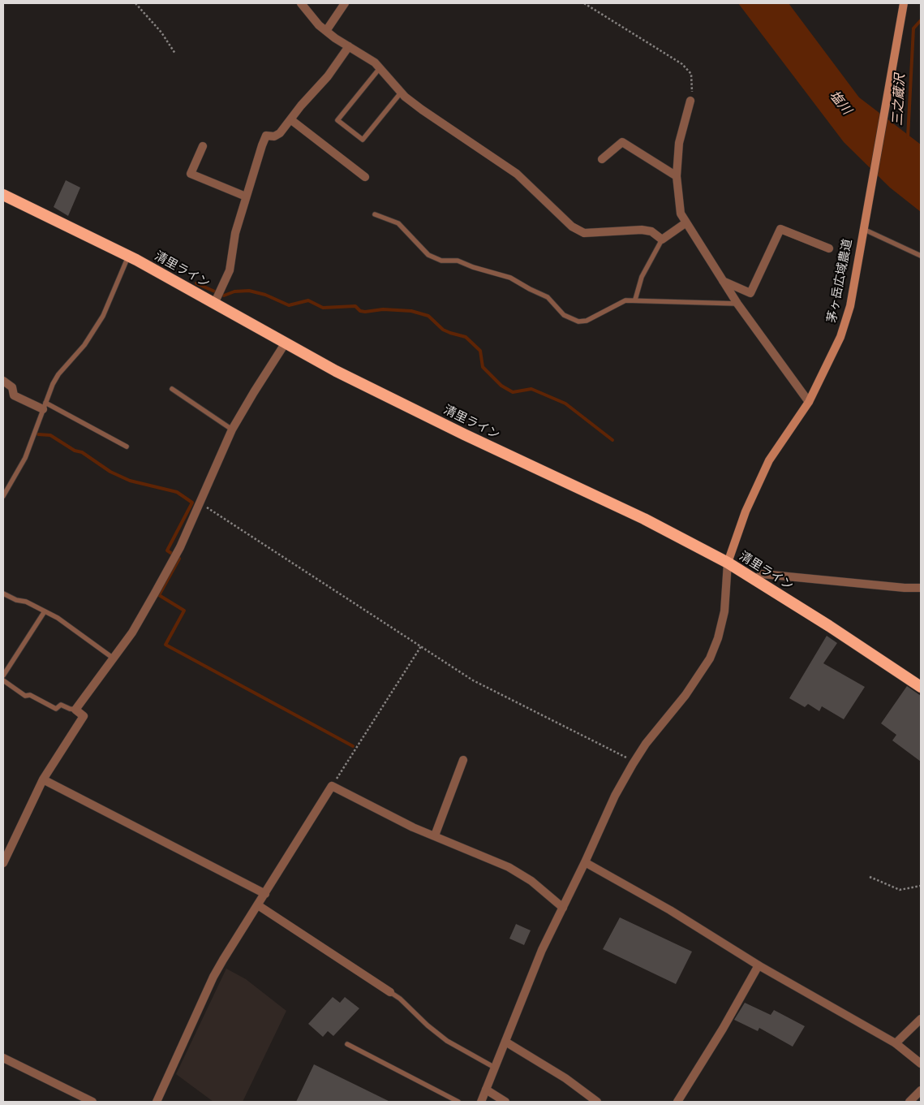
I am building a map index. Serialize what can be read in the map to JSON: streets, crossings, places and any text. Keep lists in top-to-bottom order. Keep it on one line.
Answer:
{"streets":{"highway":["清里ライン"],"main road":["茅ヶ岳広域農道"]},"crossings":[["清里ライン","茅ヶ岳広域農道"]],"water":["三之蔵沢","塩川"]}
